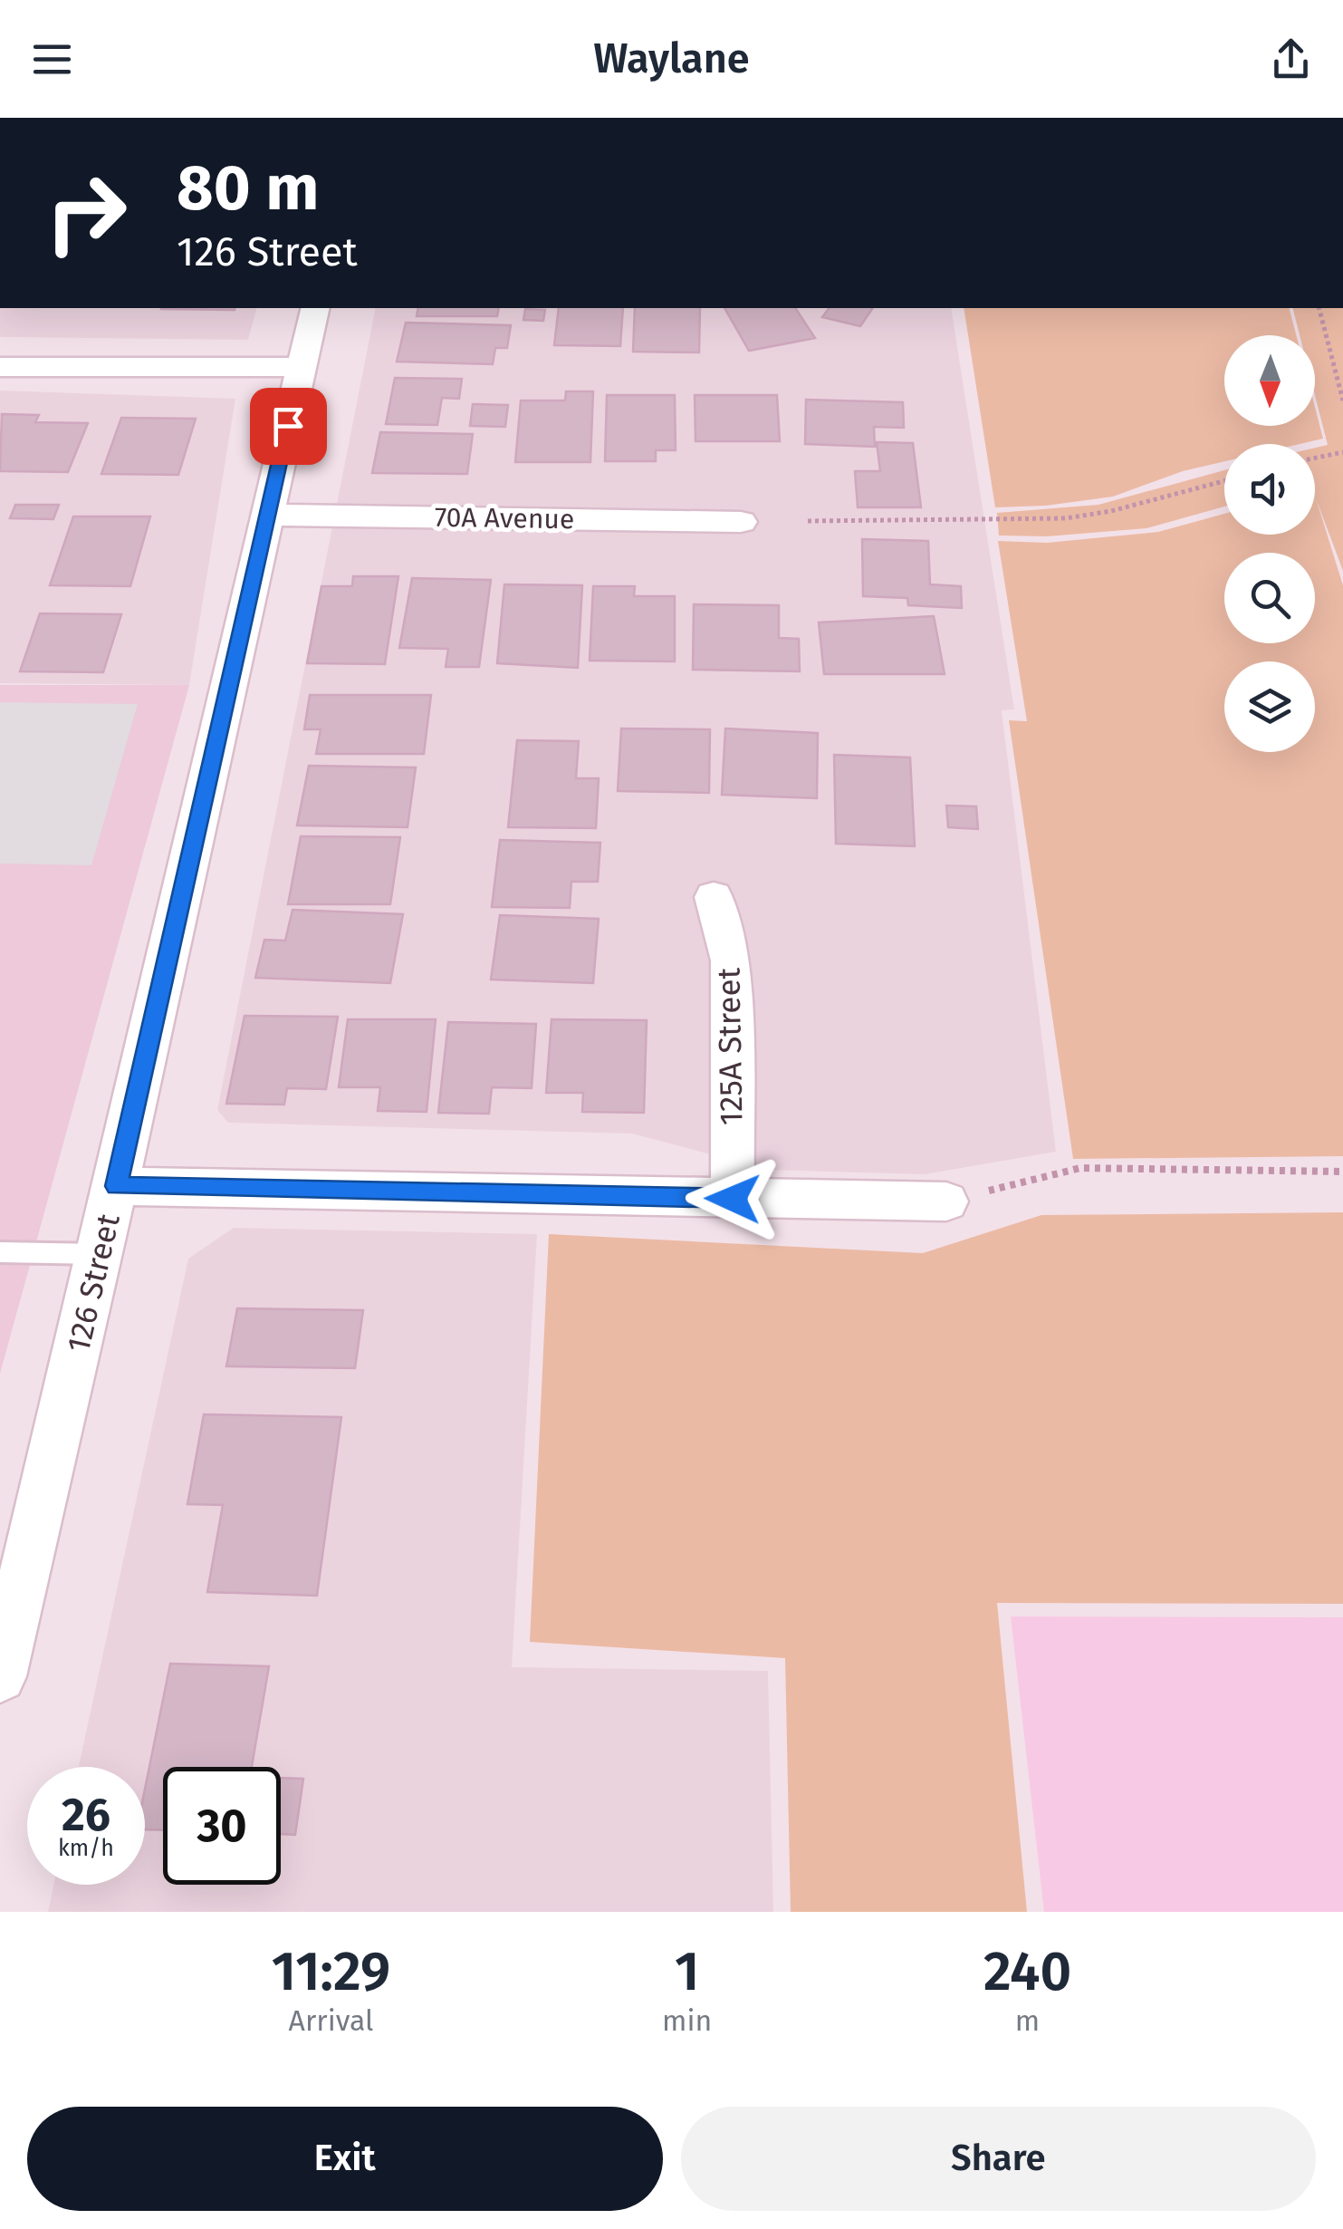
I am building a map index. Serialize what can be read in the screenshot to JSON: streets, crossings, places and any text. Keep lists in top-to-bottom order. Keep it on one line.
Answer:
{"streets":{"street":["70A Avenue","125A Street","126 Street"]},"crossings":[["70A Avenue","126 Street"]],"north":"bottom","page":{"header":"Waylane","turn":["80 m","126 Street"],"speed":"26 km/h","limit":"30","eta":["11:29","Arrival","1","min","240","m"],"buttons":["Exit","Share"]}}
